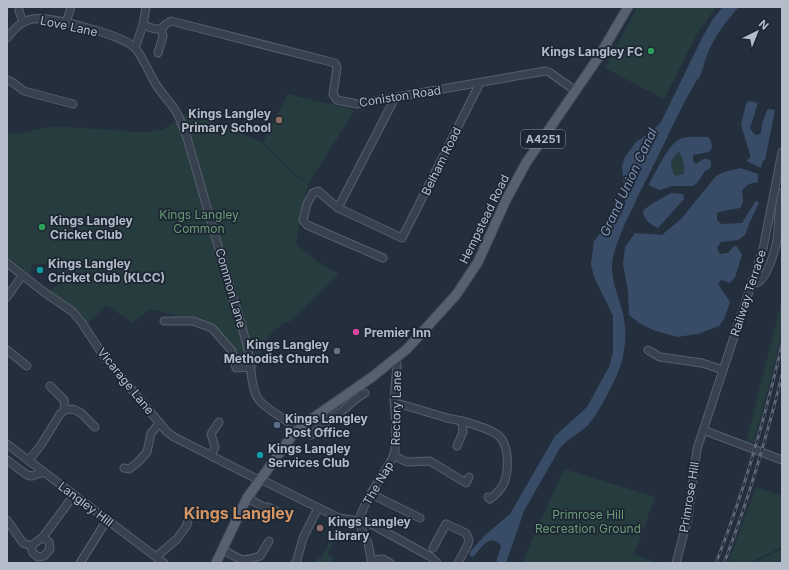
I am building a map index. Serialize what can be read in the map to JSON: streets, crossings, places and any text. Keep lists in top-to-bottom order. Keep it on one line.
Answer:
{"streets":{"main road":["A4251","Hempstead Road"],"street":["Love Lane","Coniston Road","Belham Road","Common Lane","Railway Terrace","Vicarage Lane","Rectory Lane","The Nap","Primrose Hill","Langley Hill"]},"crossings":[["Love Lane","Common Lane"],["Coniston Road","Belham Road"],["Coniston Road","Hempstead Road"],["A4251","Hempstead Road"],["A4251","Vicarage Lane"],["Hempstead Road","Common Lane"],["Hempstead Road","Vicarage Lane"],["Hempstead Road","Rectory Lane"],["Railway Terrace","Primrose Hill"],["Rectory Lane","The Nap"]],"districts":["Kings Langley"],"water":["Grand Union Canal"],"parks":["Kings Langley Common","Primrose Hill Recreation Ground"],"places":["Kings Langley FC","Kings Langley Primary School","Kings Langley Cricket Club","Kings Langley Cricket Club (KLCC)","Premier Inn","Kings Langley Methodist Church","Kings Langley Post Office","Kings Langley Services Club","Kings Langley Library"],"north":"top right"}
